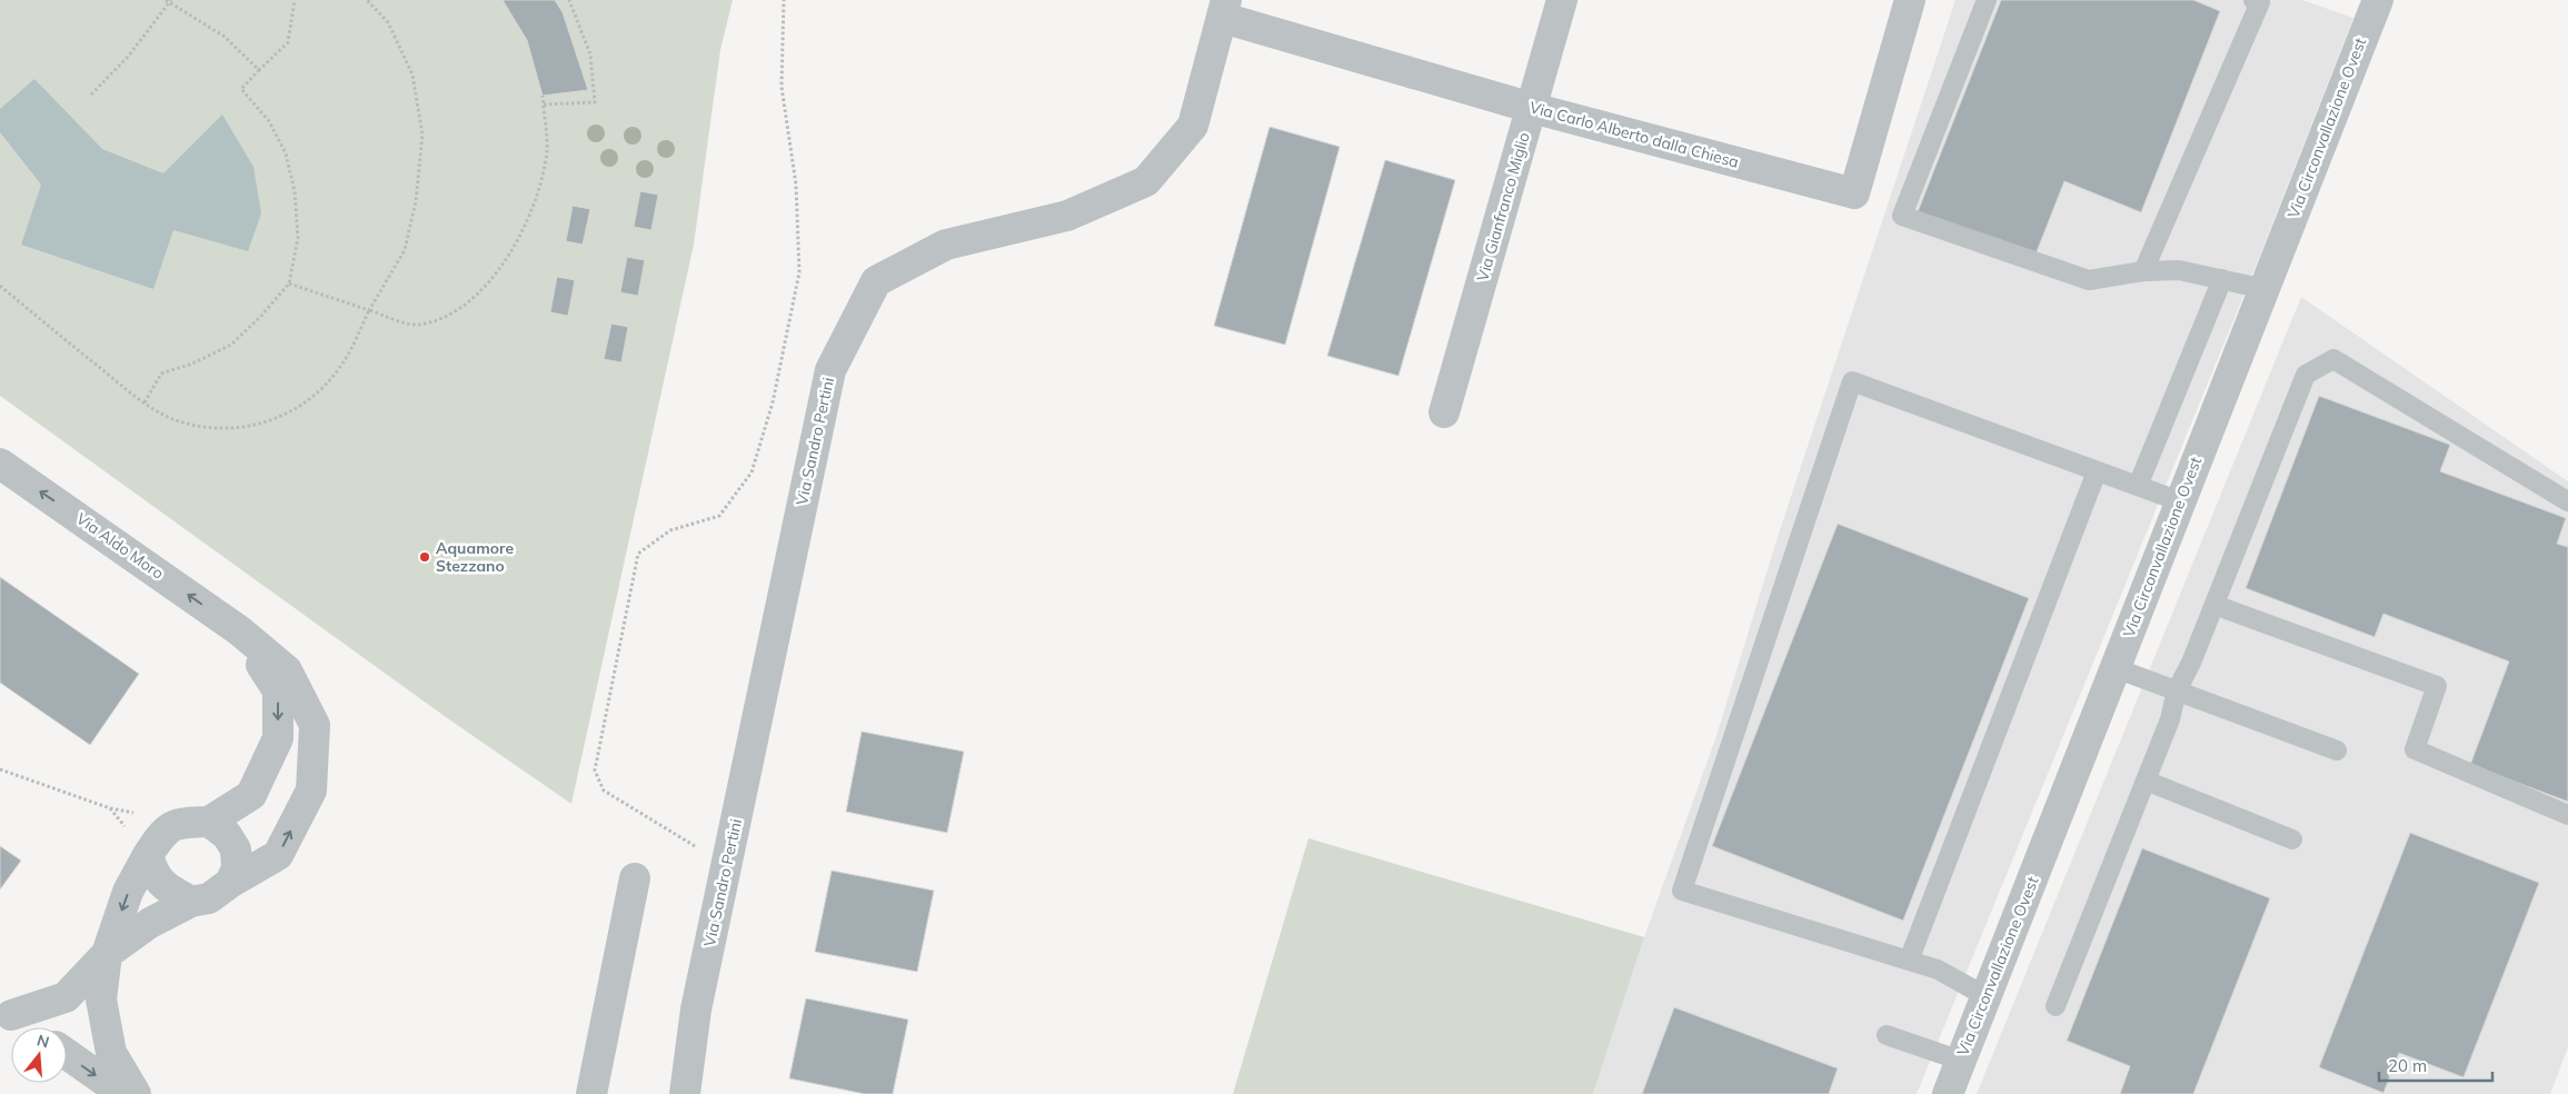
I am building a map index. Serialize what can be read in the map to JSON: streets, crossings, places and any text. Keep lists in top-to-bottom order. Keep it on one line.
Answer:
{"streets":{"street":["Via Circonvallazione Ovest","Via Carlo Alberto dalla Chiesa","Via Gianfranco Miglio","Via Sandro Pertini","Via Aldo Moro"]},"crossings":[["Via Carlo Alberto dalla Chiesa","Via Gianfranco Miglio"],["Via Carlo Alberto dalla Chiesa","Via Sandro Pertini"]],"places":["Aquamore Stezzano"],"scale_bar":"20 m","north":"top"}
